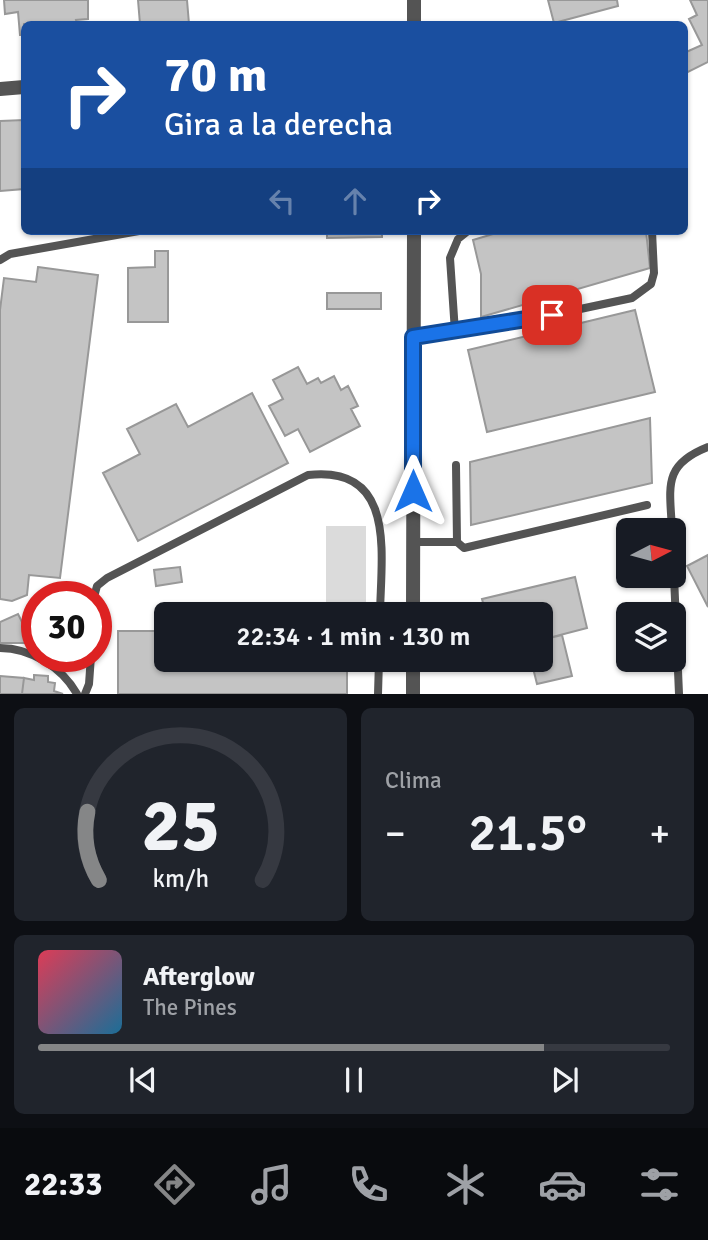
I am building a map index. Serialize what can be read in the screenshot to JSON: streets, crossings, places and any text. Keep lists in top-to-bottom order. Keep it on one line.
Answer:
{"north":"right","page":{"turn":["70 m","Gira a la derecha"],"limit":"30","trip":"22:34 · 1 min · 130 m","tile":"Clima","heat":["−","21.5°","+"],"song":["Afterglow","The Pines"],"tabs":"22:33","gauge":["25","km/h"]}}
